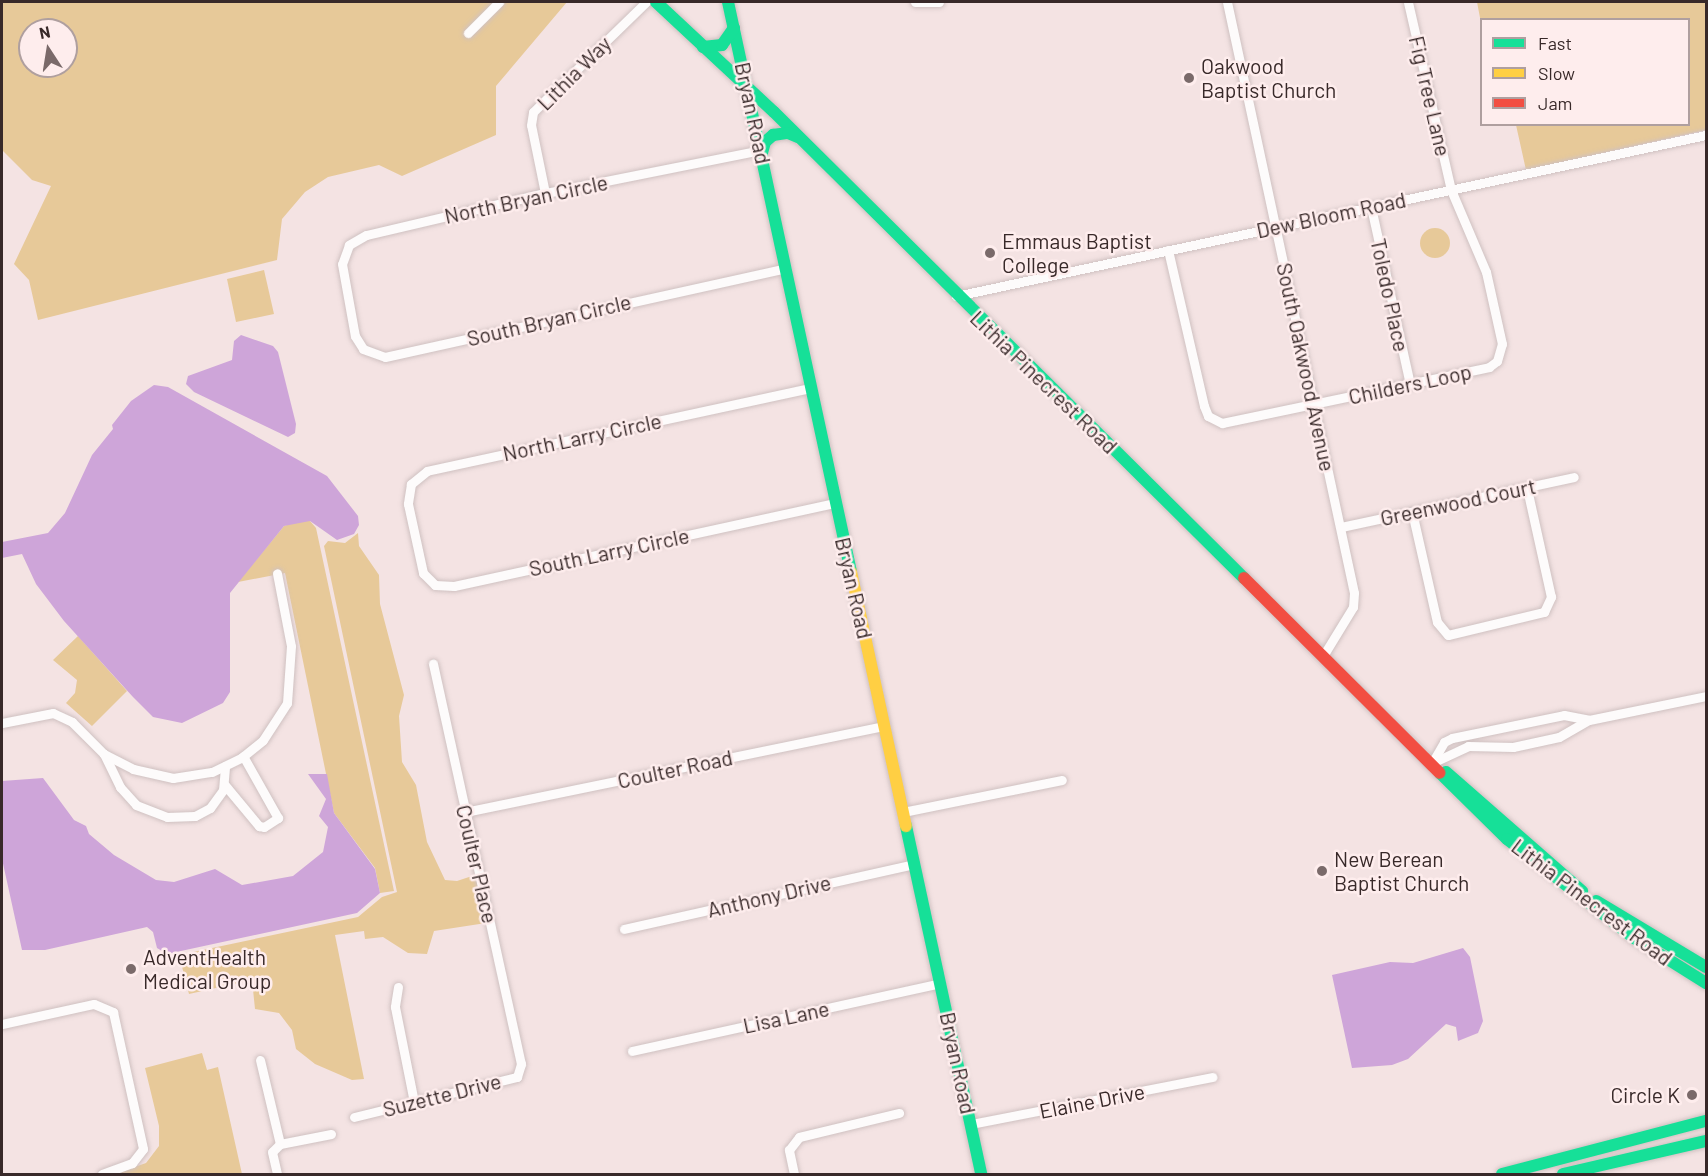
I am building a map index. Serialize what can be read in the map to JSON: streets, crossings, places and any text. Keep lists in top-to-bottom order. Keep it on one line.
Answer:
{"streets":{"main road":["Bryan Road","Lithia Pinecrest Road"],"street":["Lithia Way","Fig Tree Lane","North Bryan Circle","Dew Bloom Road","Toledo Place","South Bryan Circle","South Oakwood Avenue","Childers Loop","North Larry Circle","Greenwood Court","South Larry Circle","Coulter Road","Coulter Place","Anthony Drive","Lisa Lane","Suzette Drive","Elaine Drive"]},"crossings":[["Lithia Way","North Bryan Circle"],["Fig Tree Lane","Dew Bloom Road"],["Fig Tree Lane","Childers Loop"],["Bryan Road","North Bryan Circle"],["Bryan Road","South Bryan Circle"],["Bryan Road","Lithia Pinecrest Road"],["Bryan Road","North Larry Circle"],["Bryan Road","South Larry Circle"],["Bryan Road","Coulter Road"],["Bryan Road","Anthony Drive"],["Bryan Road","Lisa Lane"],["Bryan Road","Elaine Drive"],["North Bryan Circle","South Bryan Circle"],["Dew Bloom Road","Toledo Place"],["Dew Bloom Road","South Oakwood Avenue"],["Dew Bloom Road","Lithia Pinecrest Road"],["Dew Bloom Road","Childers Loop"],["Toledo Place","Childers Loop"],["South Oakwood Avenue","Lithia Pinecrest Road"],["South Oakwood Avenue","Childers Loop"],["South Oakwood Avenue","Greenwood Court"],["North Larry Circle","South Larry Circle"],["Coulter Road","Coulter Place"],["Coulter Place","Suzette Drive"]],"places":["Oakwood Baptist Church","Emmaus Baptist College","New Berean Baptist Church","AdventHealth Medical Group","Circle K"],"legend":["Fast","Slow","Jam"],"north":"top"}
